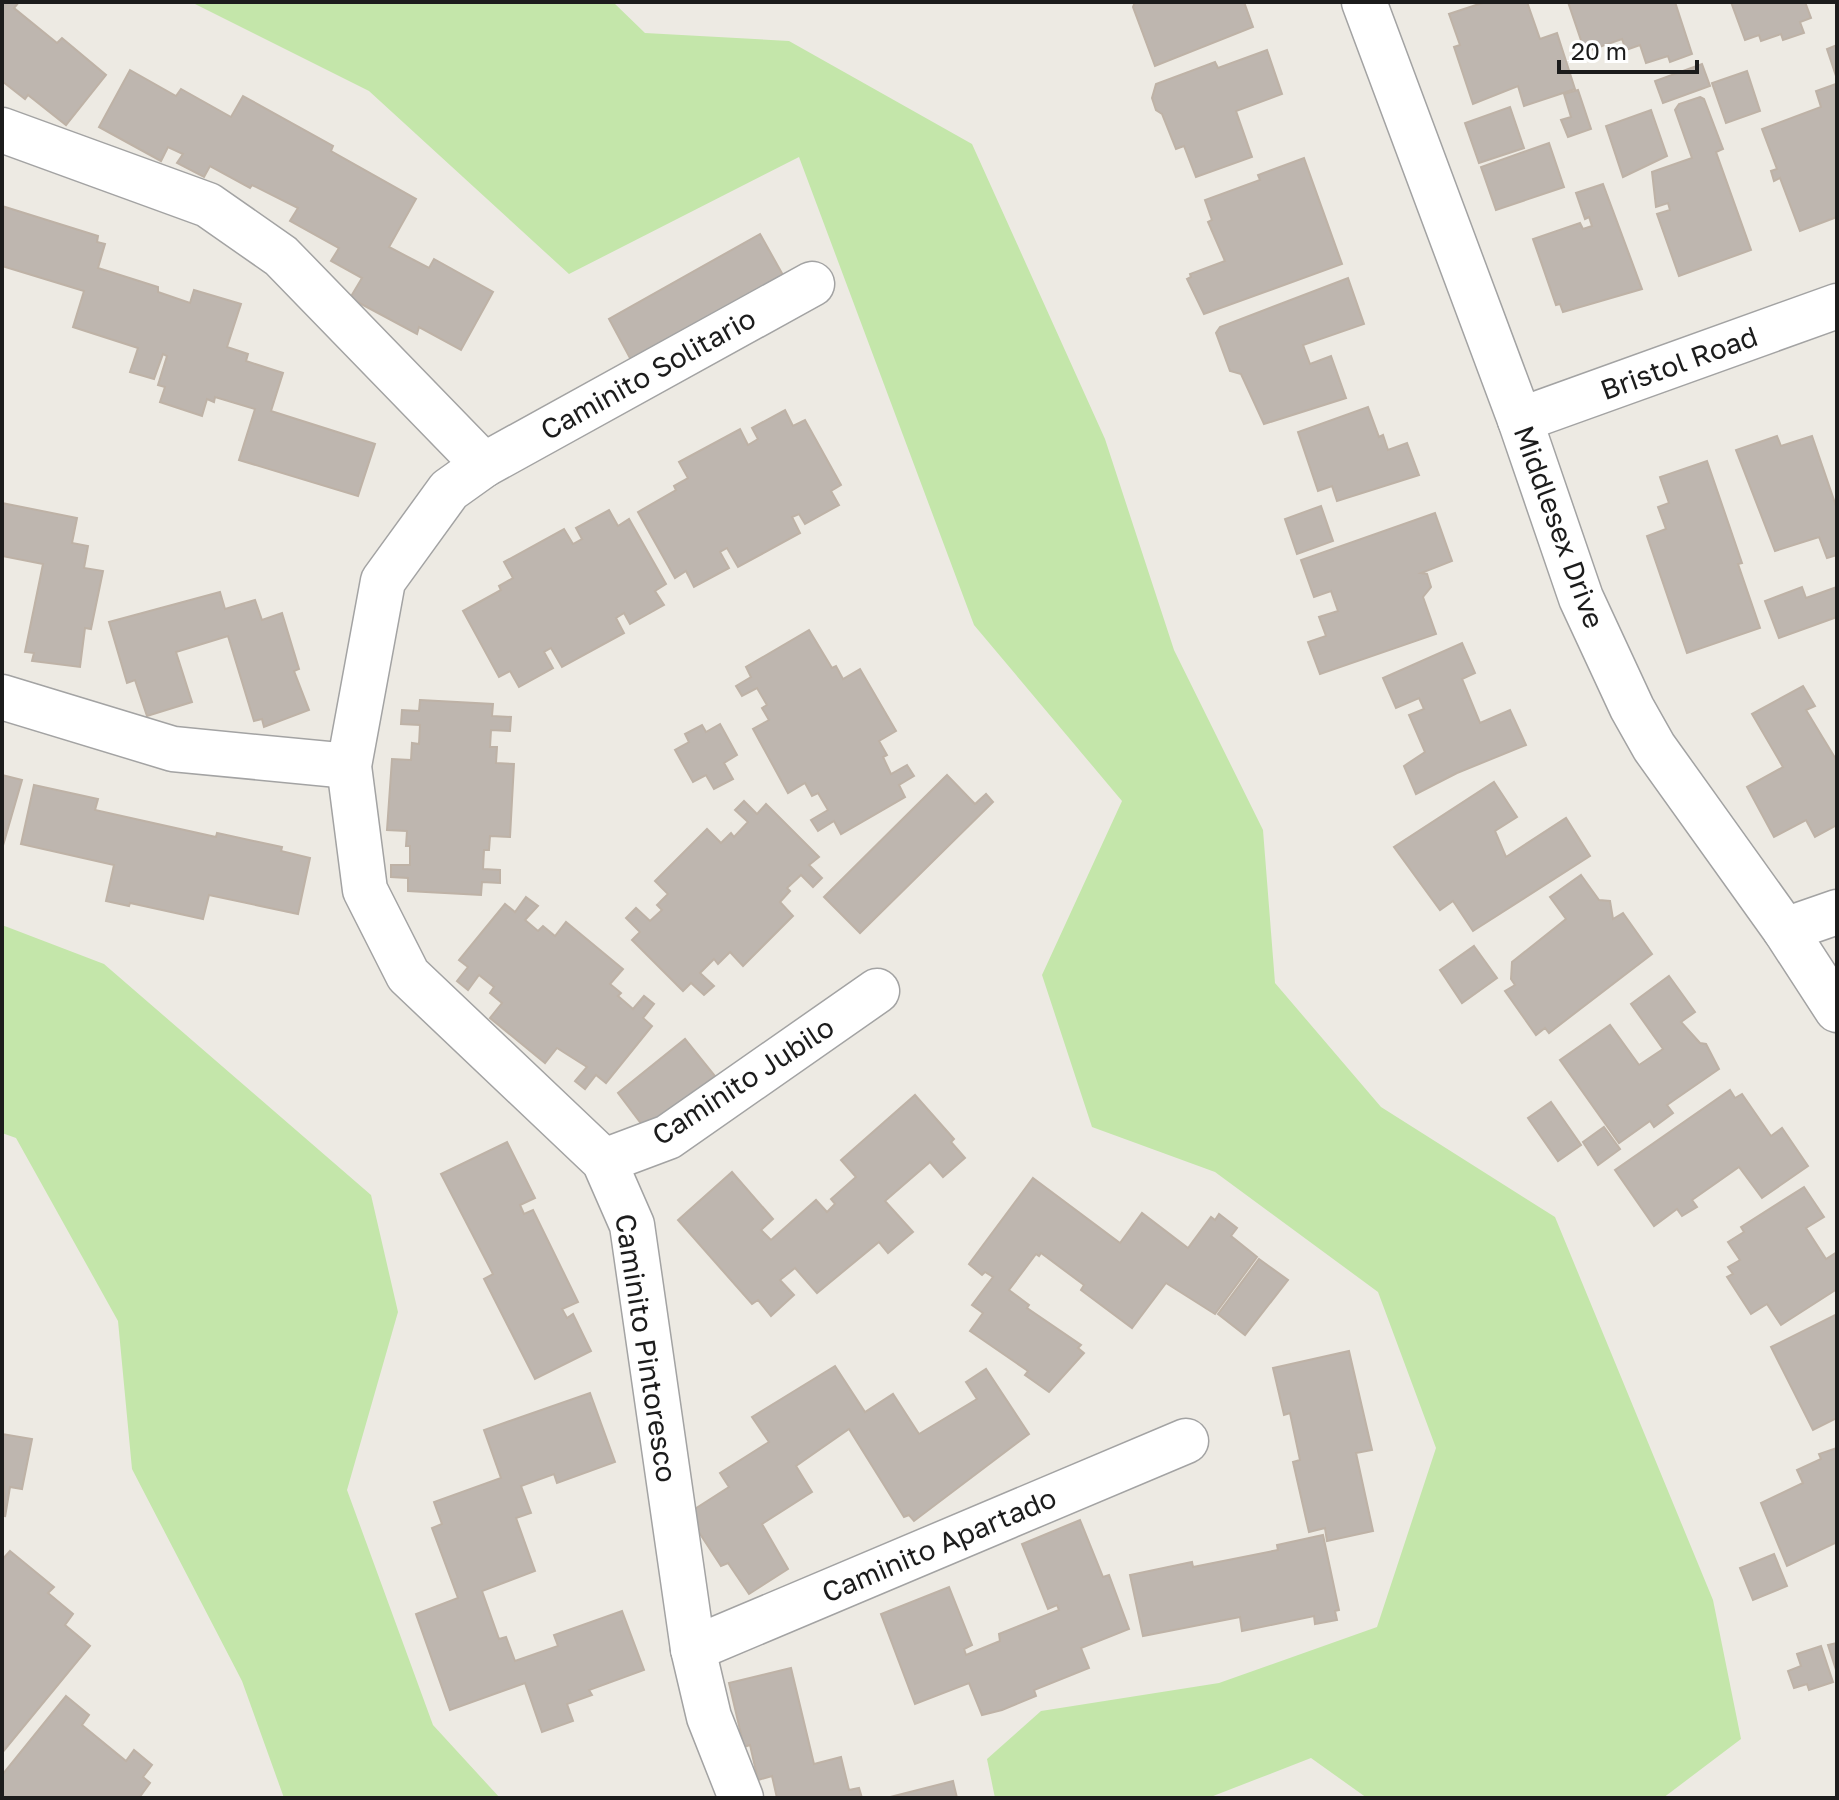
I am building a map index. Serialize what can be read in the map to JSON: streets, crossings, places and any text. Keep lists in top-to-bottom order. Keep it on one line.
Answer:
{"streets":{"street":["Bristol Road","Caminito Solitario","Middlesex Drive","Caminito Jubilo","Caminito Pintoresco","Caminito Apartado"]},"crossings":[["Bristol Road","Middlesex Drive"],["Caminito Solitario","Caminito Pintoresco"],["Caminito Jubilo","Caminito Pintoresco"],["Caminito Pintoresco","Caminito Apartado"]],"scale_bar":"20 m"}
